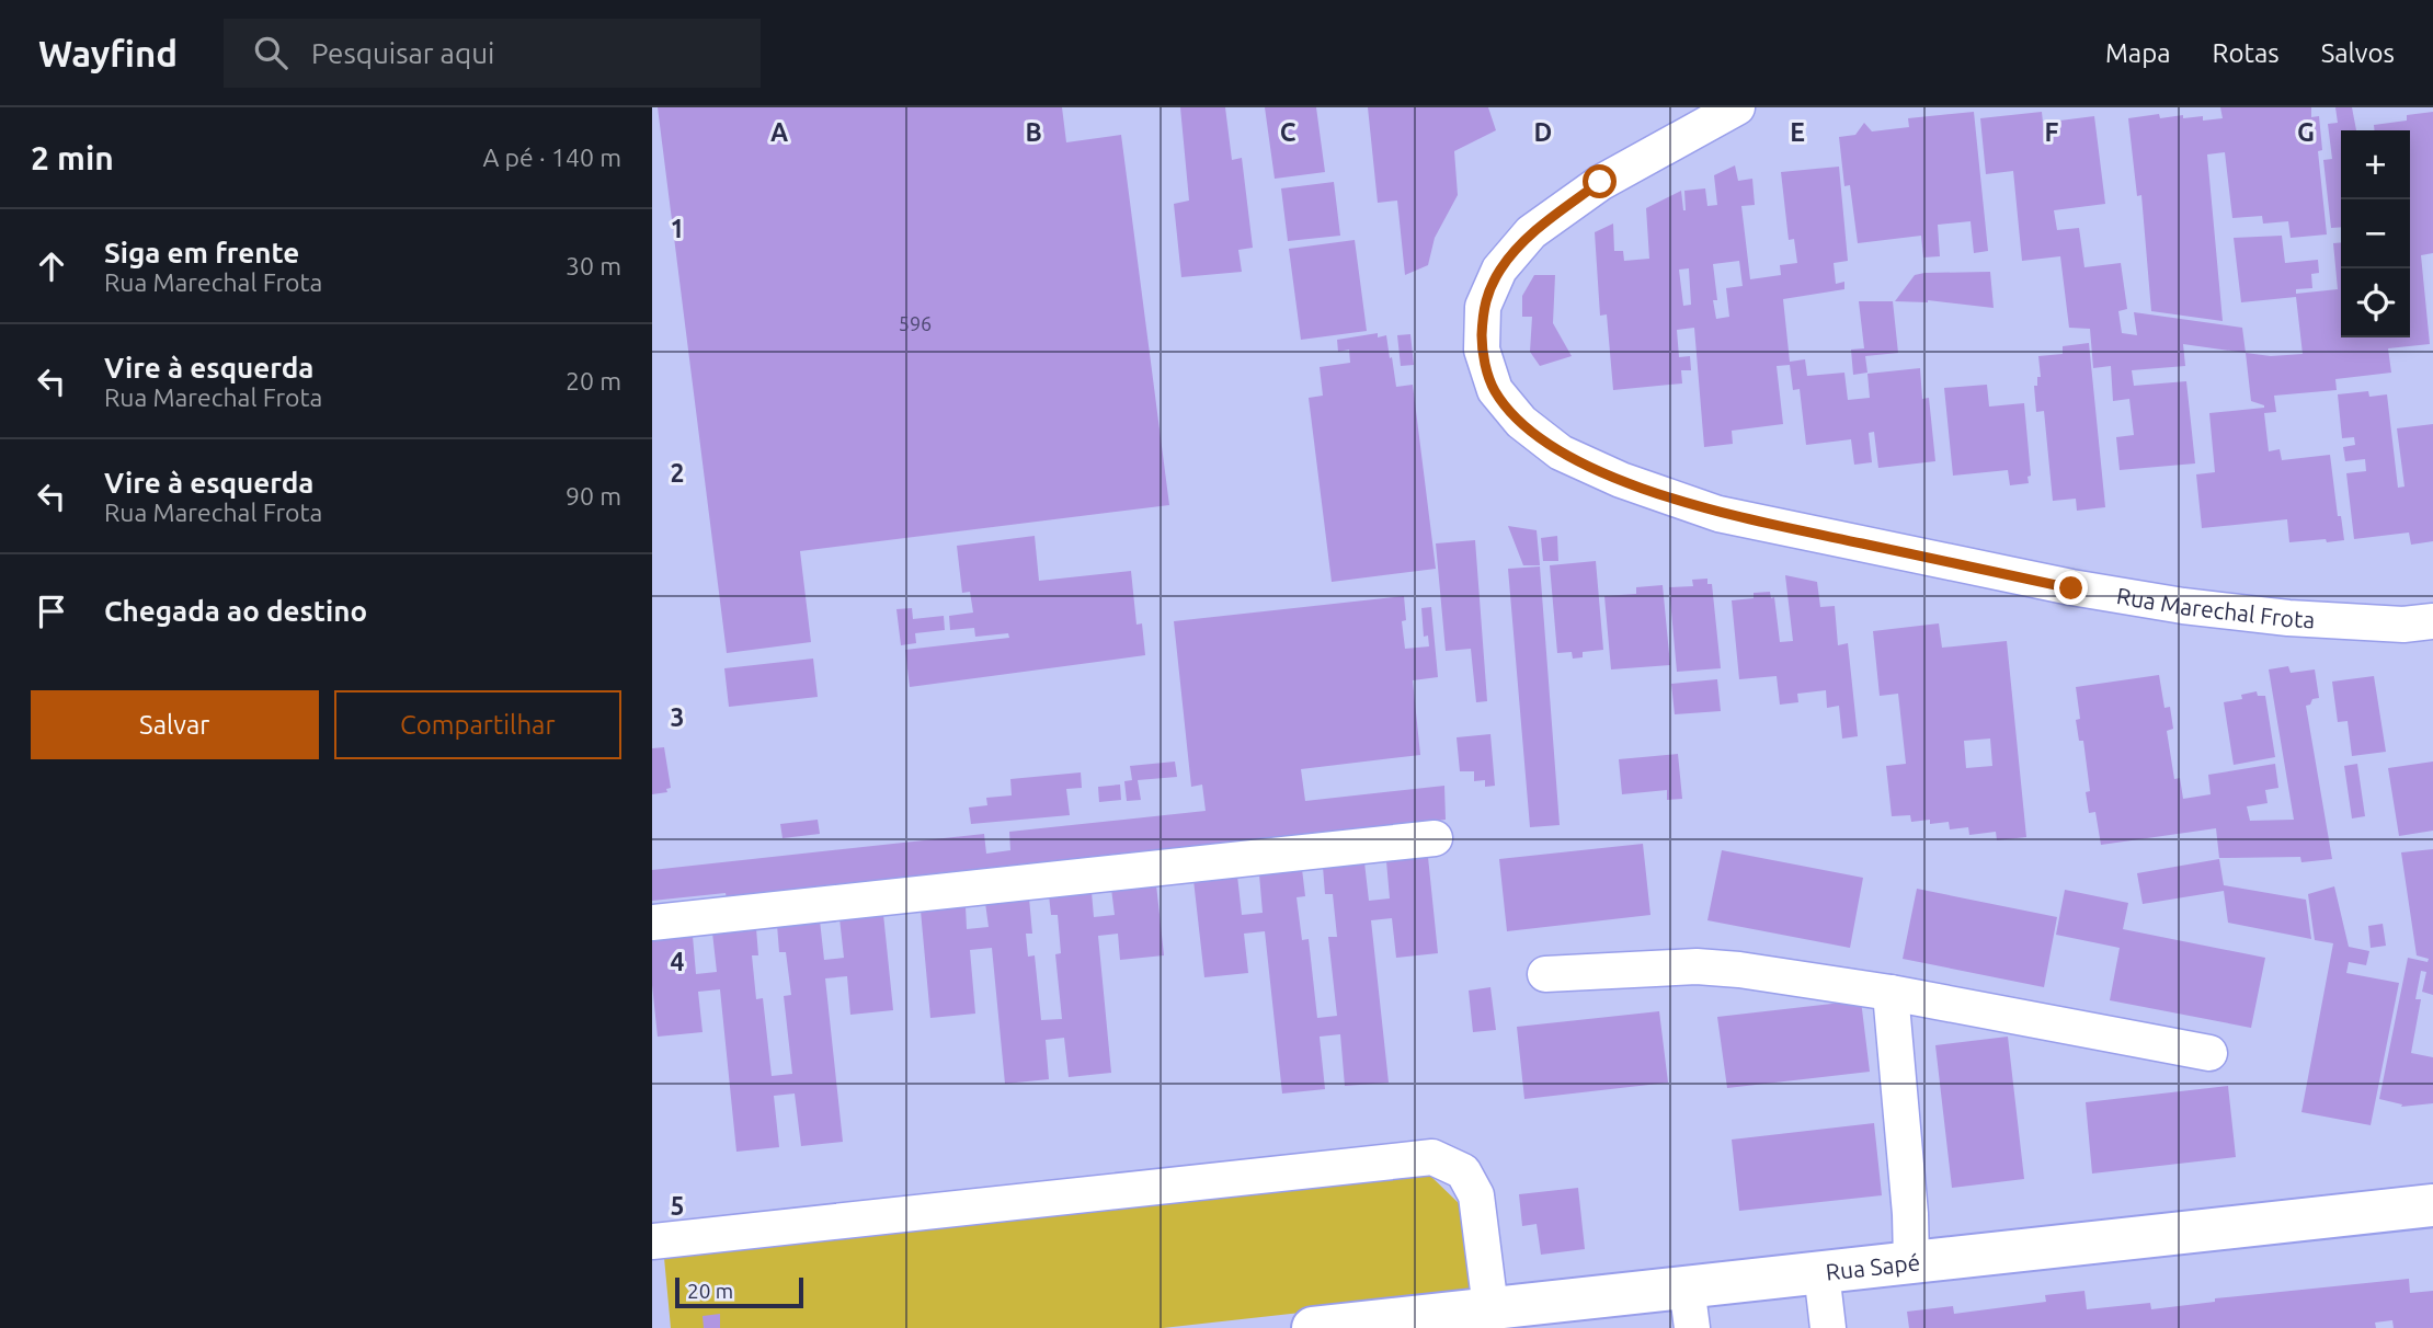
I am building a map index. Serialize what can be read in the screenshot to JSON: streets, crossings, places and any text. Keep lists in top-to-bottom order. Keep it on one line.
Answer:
{"streets":{"street":["Rua Marechal Frota","Rua Sapé"]},"house_numbers":["596"],"scale_bar":"20 m","page":{"header":"Wayfind","search":"Pesquisar aqui","nav":["Mapa","Rotas","Salvos"],"heading":["2 min","A pé · 140 m"],"map_buttons":["+","−"],"list":[["Siga em frente","Rua Marechal Frota","30 m"],["Vire à esquerda","Rua Marechal Frota","20 m"],["Vire à esquerda","Rua Marechal Frota","90 m"],"Chegada ao destino"],"buttons":["Salvar","Compartilhar"],"scale":"20 m"},"grid":{"columns":["A","B","C","D","E","F","G"],"rows":["1","2","3","4","5"]}}
